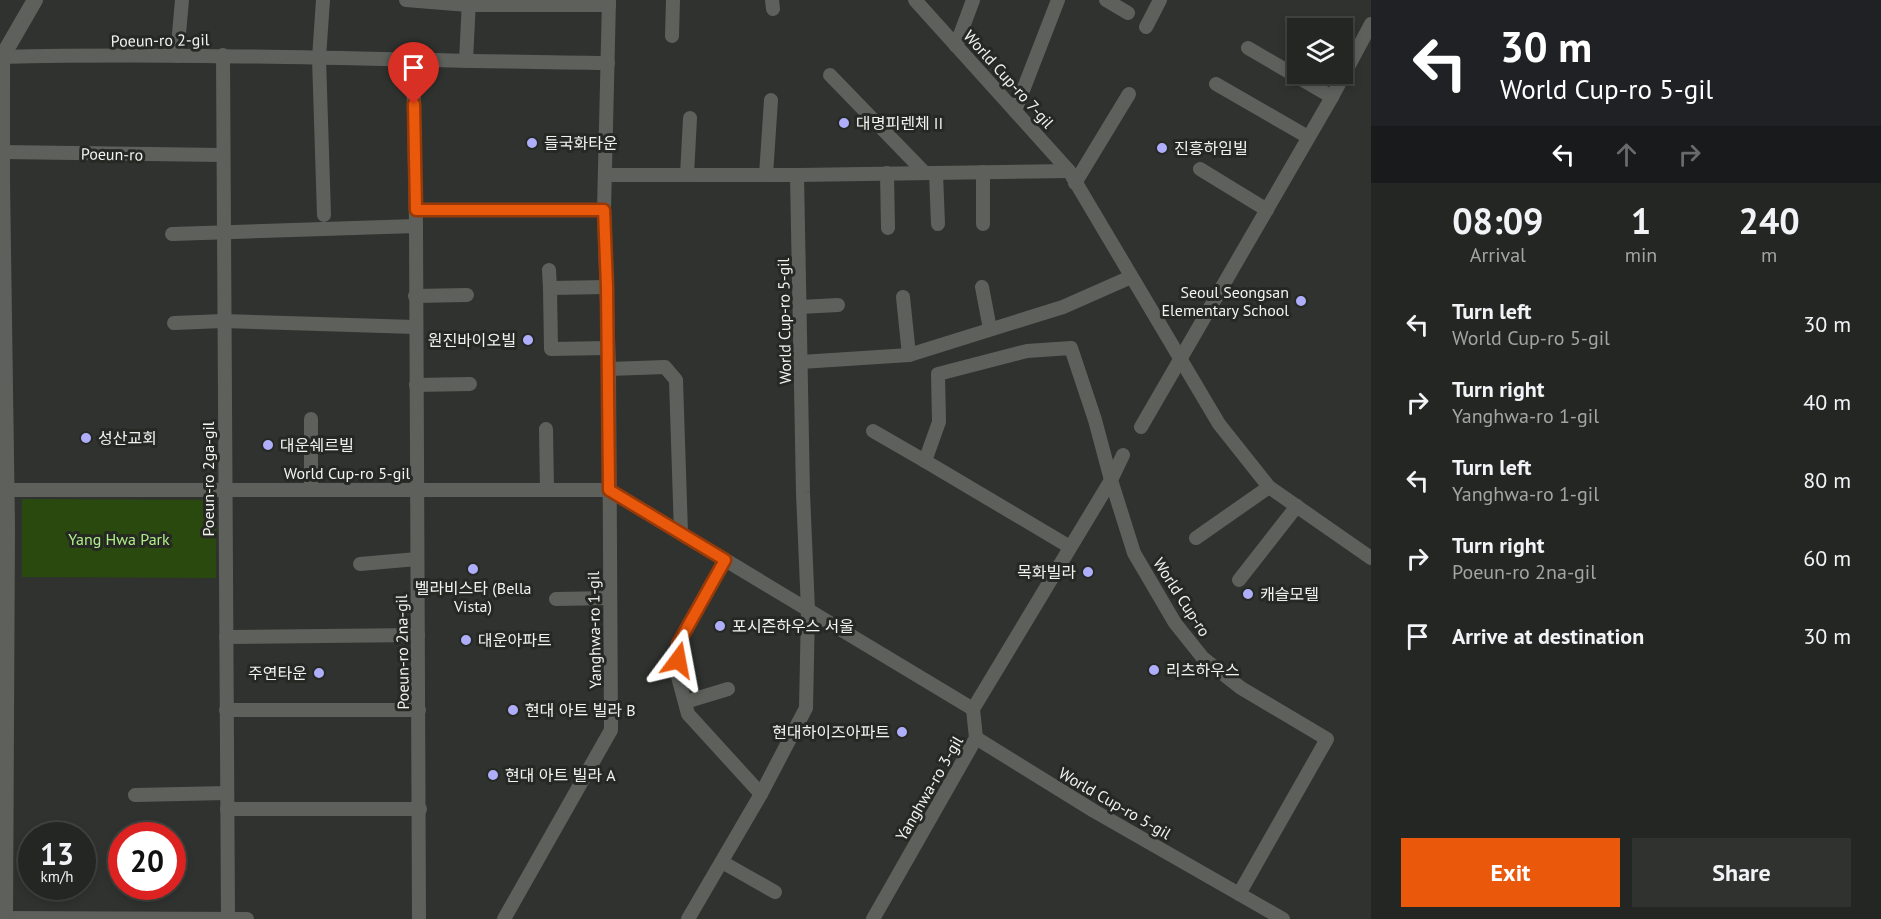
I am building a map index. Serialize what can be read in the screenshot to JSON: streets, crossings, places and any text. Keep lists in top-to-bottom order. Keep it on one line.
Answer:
{"streets":{"lane":["Poeun-ro 2-gil","World Cup-ro 7-gil","Poeun-ro","World Cup-ro 5-gil","Poeun-ro 2ga-gil","World Cup-ro","Yanghwa-ro 1-gil","Poeun-ro 2na-gil","Yanghwa-ro 3-gil"]},"crossings":[["Poeun-ro 2-gil","Poeun-ro 2ga-gil"],["Poeun-ro 2-gil","Yanghwa-ro 1-gil"],["Poeun-ro 2-gil","Poeun-ro 2na-gil"],["Poeun-ro","Poeun-ro 2ga-gil"],["World Cup-ro 5-gil","Poeun-ro 2ga-gil"],["World Cup-ro 5-gil","World Cup-ro"],["World Cup-ro 5-gil","Yanghwa-ro 1-gil"],["World Cup-ro 5-gil","Poeun-ro 2na-gil"],["World Cup-ro 5-gil","Yanghwa-ro 3-gil"]],"parks":["Yang Hwa Park"],"places":["대명피렌체 II","들국화타운","진흥하임빌","Seoul Seongsan Elementary School","원진바이오빌","성산교회","대운쉐르빌","벨라비스타 (Bella Vista)","목화빌라","캐슬모텔","포시즌하우스 서울","대운아파트","리츠하우스","주연타운","현대 아트 빌라 B","현대하이즈아파트","현대 아트 빌라 A"],"page":{"turn":["30 m","World Cup-ro 5-gil"],"eta":["08:09","Arrival","1","min","240","m"],"list":[{"name":"Turn left","note":"World Cup-ro 5-gil","value":"30 m"},{"name":"Turn right","note":"Yanghwa-ro 1-gil","value":"40 m"},{"name":"Turn left","note":"Yanghwa-ro 1-gil","value":"80 m"},{"name":"Turn right","note":"Poeun-ro 2na-gil","value":"60 m"},{"name":"Arrive at destination","value":"30 m"}],"speed":"13 km/h","limit":"20","buttons":["Exit","Share"]}}
